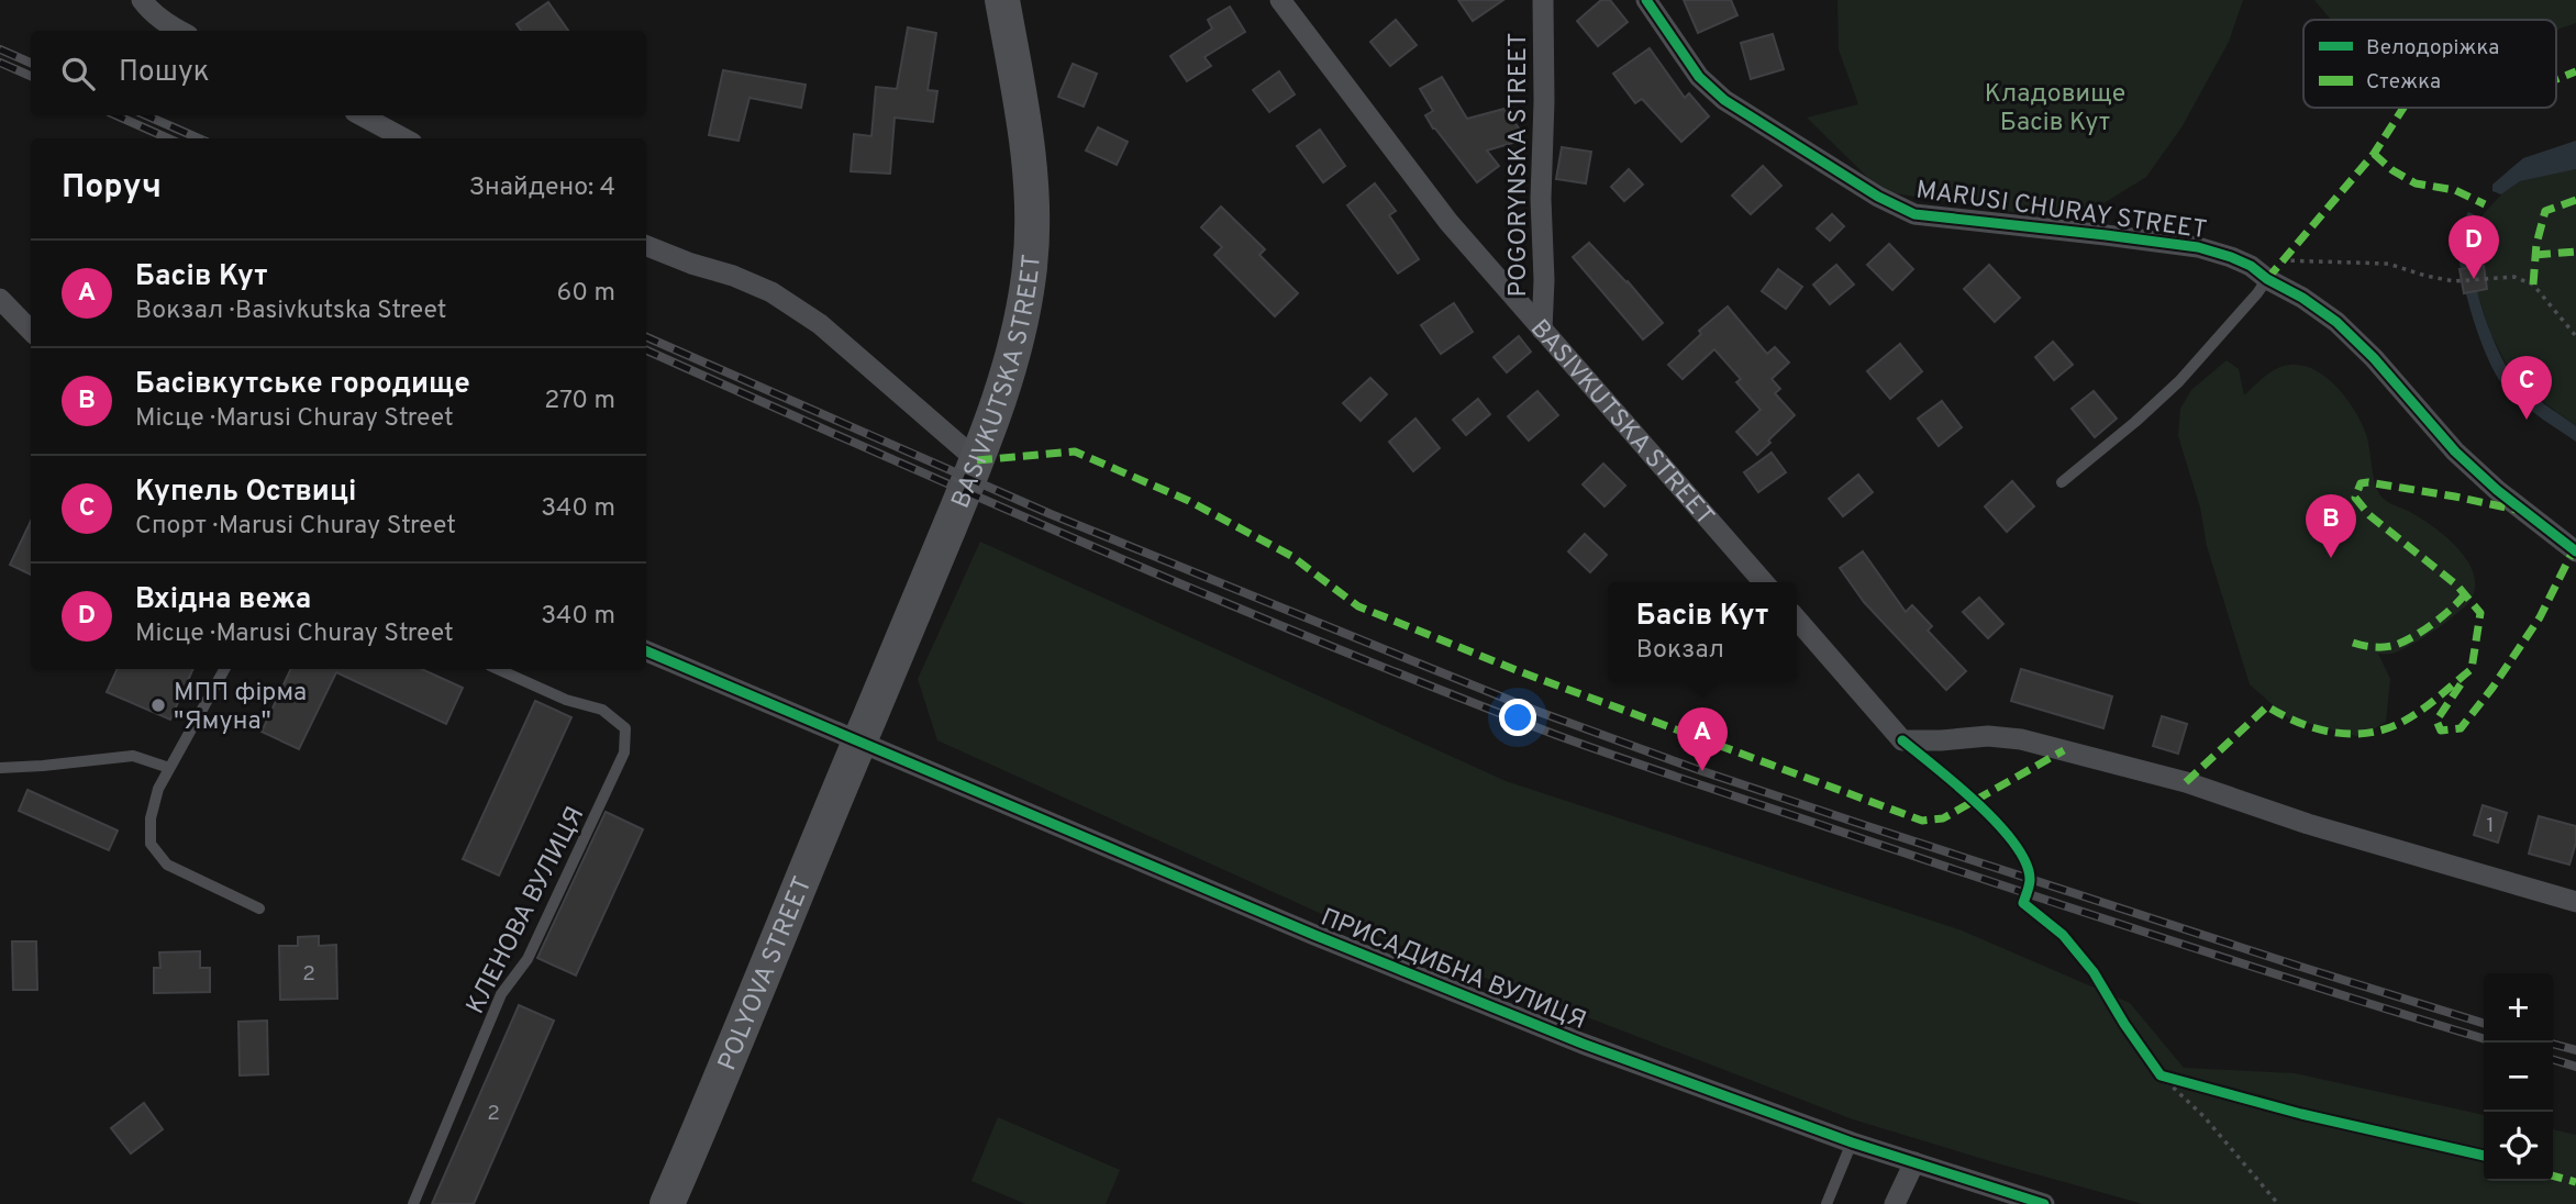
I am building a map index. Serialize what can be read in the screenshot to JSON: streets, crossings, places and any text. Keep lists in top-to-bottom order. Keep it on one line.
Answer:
{"streets":{"main road":["BASIVKUTSKA STREET","POLYOVA STREET"],"street":["POGORYNSKA STREET","MARUSI CHURAY STREET","ПРИСАДИБНА ВУЛИЦЯ"],"lane":["КЛЕНОВА ВУЛИЦЯ"]},"crossings":[["POGORYNSKA STREET","BASIVKUTSKA STREET"],["BASIVKUTSKA STREET","ПРИСАДИБНА ВУЛИЦЯ"],["BASIVKUTSKA STREET","POLYOVA STREET"],["ПРИСАДИБНА ВУЛИЦЯ","POLYOVA STREET"]],"parks":["Кладовище Басів Кут"],"places":["МПП фірма \"Ямуна\""],"house_numbers":["1","2","2"],"legend":["Велодоріжка","Стежка"],"page":{"search":"Пошук","heading":["Поруч","Знайдено: 4"],"pins":["D","C","B","A"],"list":[{"mark":"A","name":"Басів Кут","note":"Вокзал · Basivkutska Street","value":"60 m"},{"mark":"B","name":"Басівкутське городище","note":"Місце · Marusi Churay Street","value":"270 m"},{"mark":"C","name":"Купель Оствиці","note":"Спорт · Marusi Churay Street","value":"340 m"},{"mark":"D","name":"Вхідна вежа","note":"Місце · Marusi Churay Street","value":"340 m"}],"popup":["Басів Кут","Вокзал"],"map_buttons":["+","−"]}}
